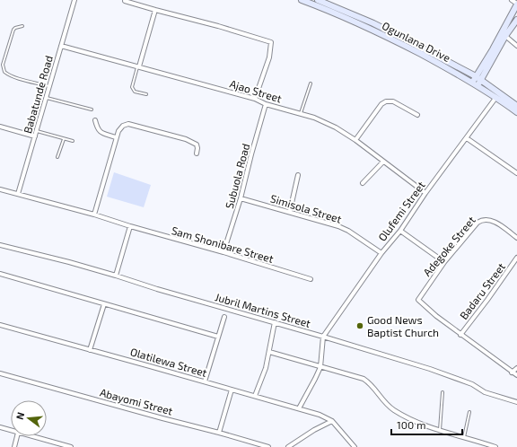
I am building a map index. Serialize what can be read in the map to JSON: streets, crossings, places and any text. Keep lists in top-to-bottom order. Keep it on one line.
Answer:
{"streets":{"main road":["Ogunlana Drive"],"street":["Ajao Street","Babatunde Road","Subuola Road","Simisola Street","Olufemi Street","Sam Shonibare Street","Adegoke Street","Badaru Street","Jubril Martins Street","Olatilewa Street","Abayomi Street"]},"crossings":[["Ogunlana Drive","Olufemi Street"],["Ajao Street","Babatunde Road"],["Ajao Street","Subuola Road"],["Ajao Street","Olufemi Street"],["Babatunde Road","Sam Shonibare Street"],["Subuola Road","Simisola Street"],["Subuola Road","Sam Shonibare Street"],["Simisola Street","Olufemi Street"],["Olufemi Street","Jubril Martins Street"],["Adegoke Street","Badaru Street"]],"places":["Good News Baptist Church"],"scale_bar":"100 m","north":"left"}
